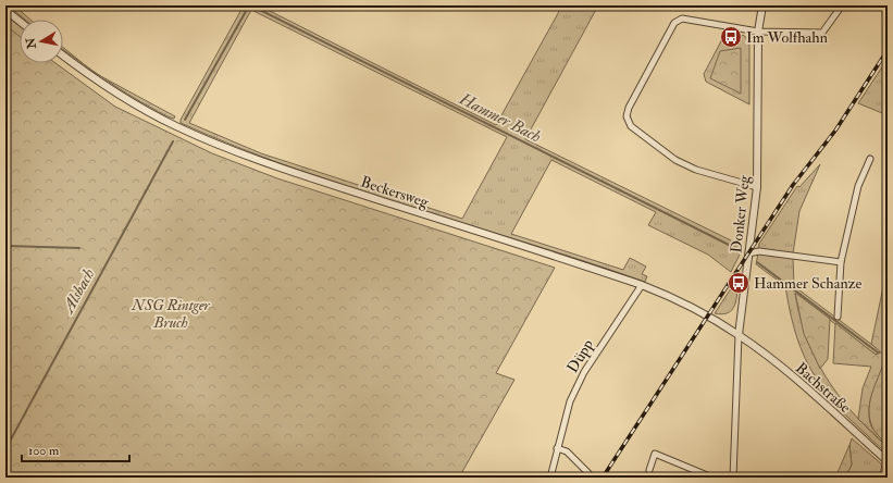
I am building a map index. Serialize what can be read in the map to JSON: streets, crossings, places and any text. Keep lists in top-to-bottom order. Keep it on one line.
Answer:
{"streets":{"street":["Beckersweg","Donker Weg","Düpp","Bachstraße"]},"crossings":[["Beckersweg","Donker Weg"],["Beckersweg","Düpp"],["Beckersweg","Bachstraße"],["Donker Weg","Bachstraße"]],"water":["Hammer Bach","Alsbach"],"parks":["NSG Rintger Bruch"],"places":{"bus stop":["Im Wolfhahn","Hammer Schanze"]},"scale_bar":"100 m","north":"left"}
